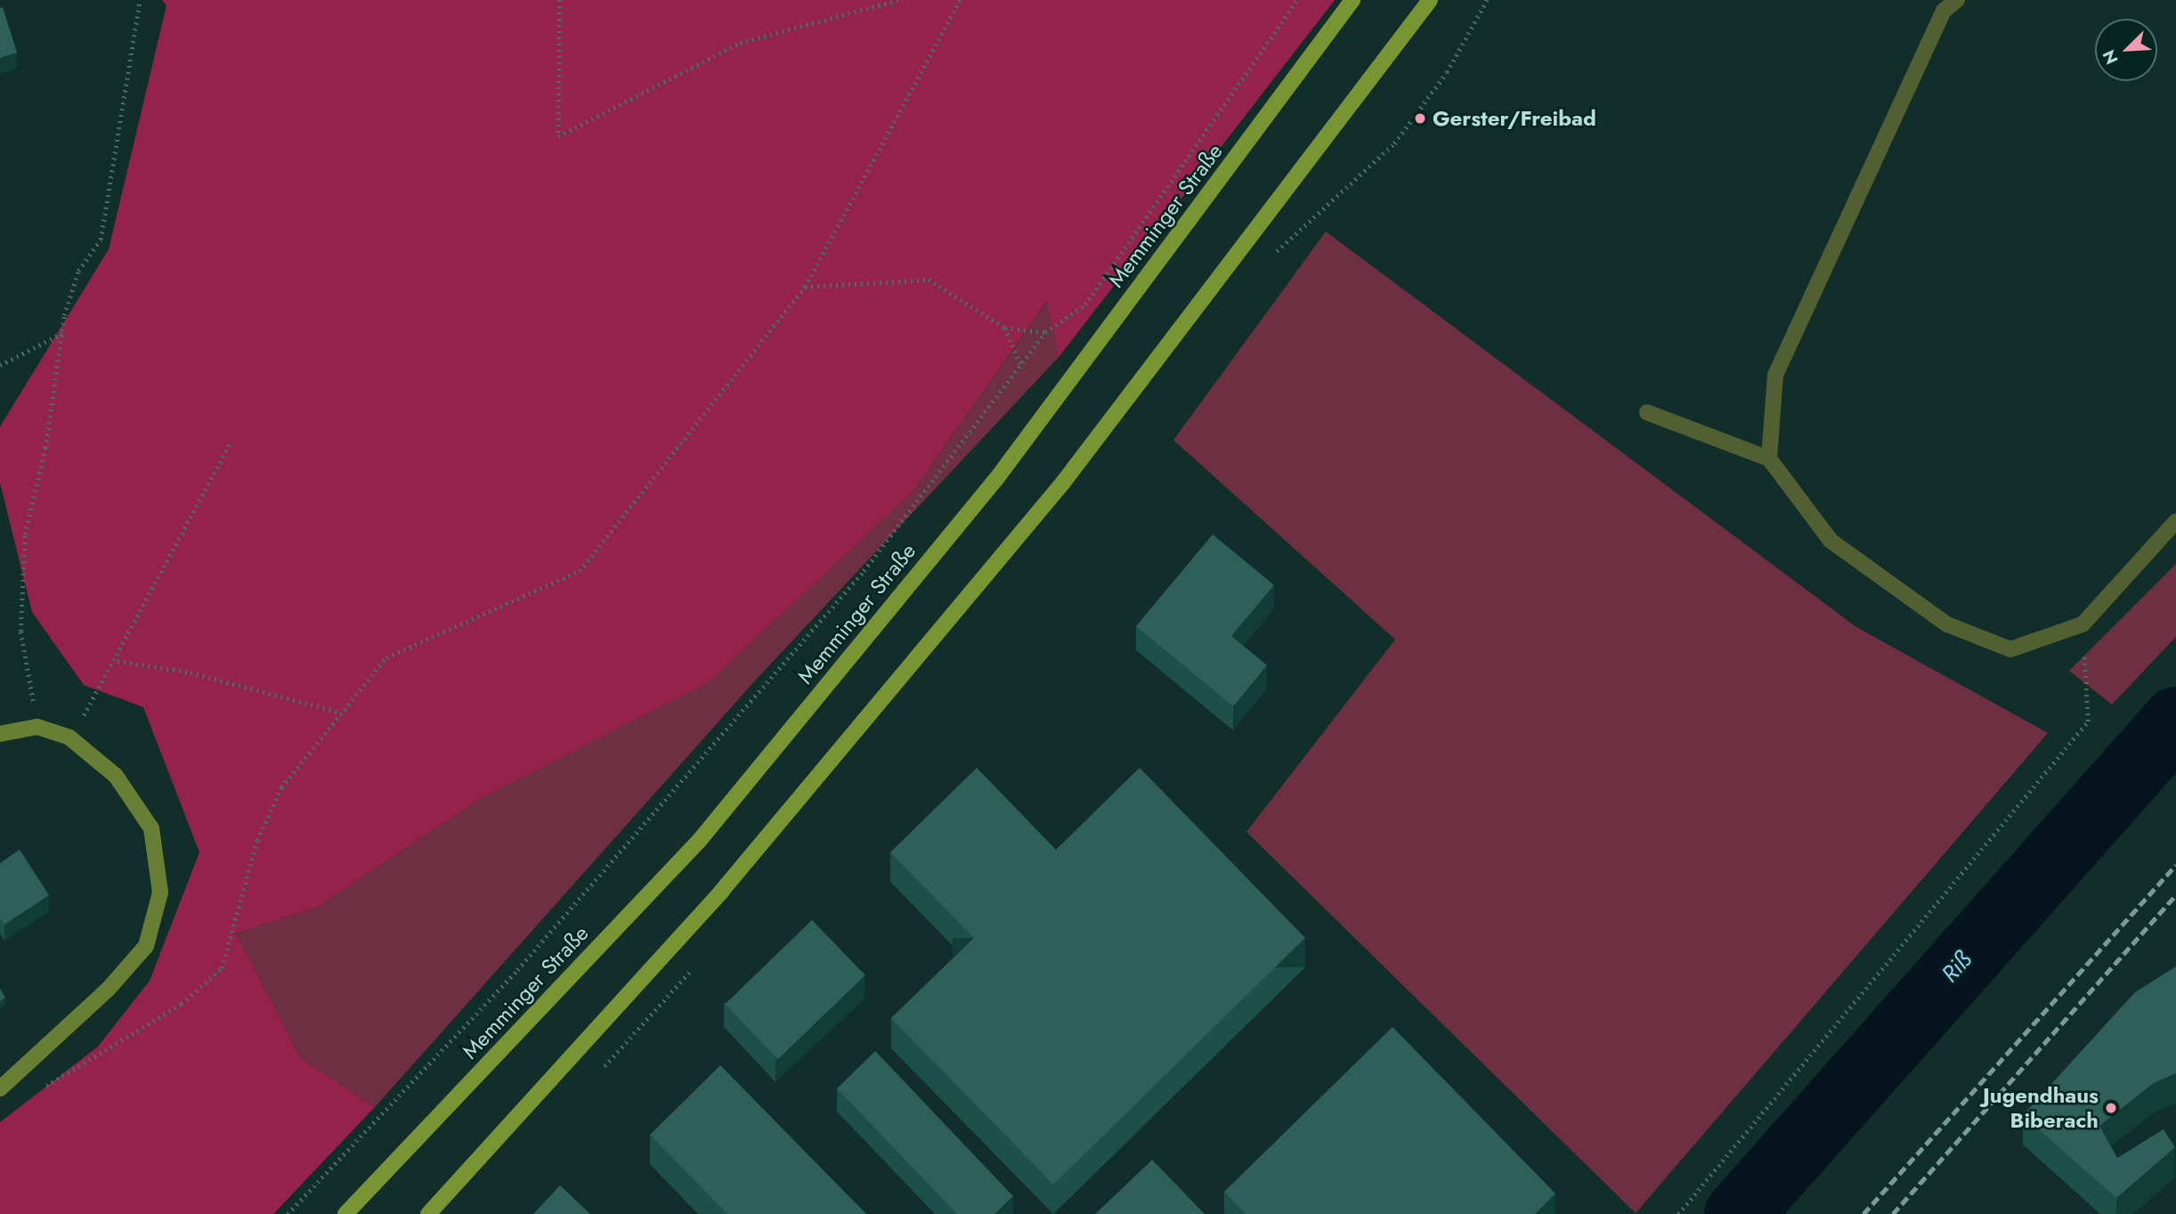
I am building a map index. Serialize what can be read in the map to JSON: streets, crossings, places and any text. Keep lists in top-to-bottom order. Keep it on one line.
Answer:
{"streets":{"main road":["Memminger Straße"]},"water":["Riß"],"places":["Gerster/Freibad","Jugendhaus Biberach"],"north":"bottom left"}
